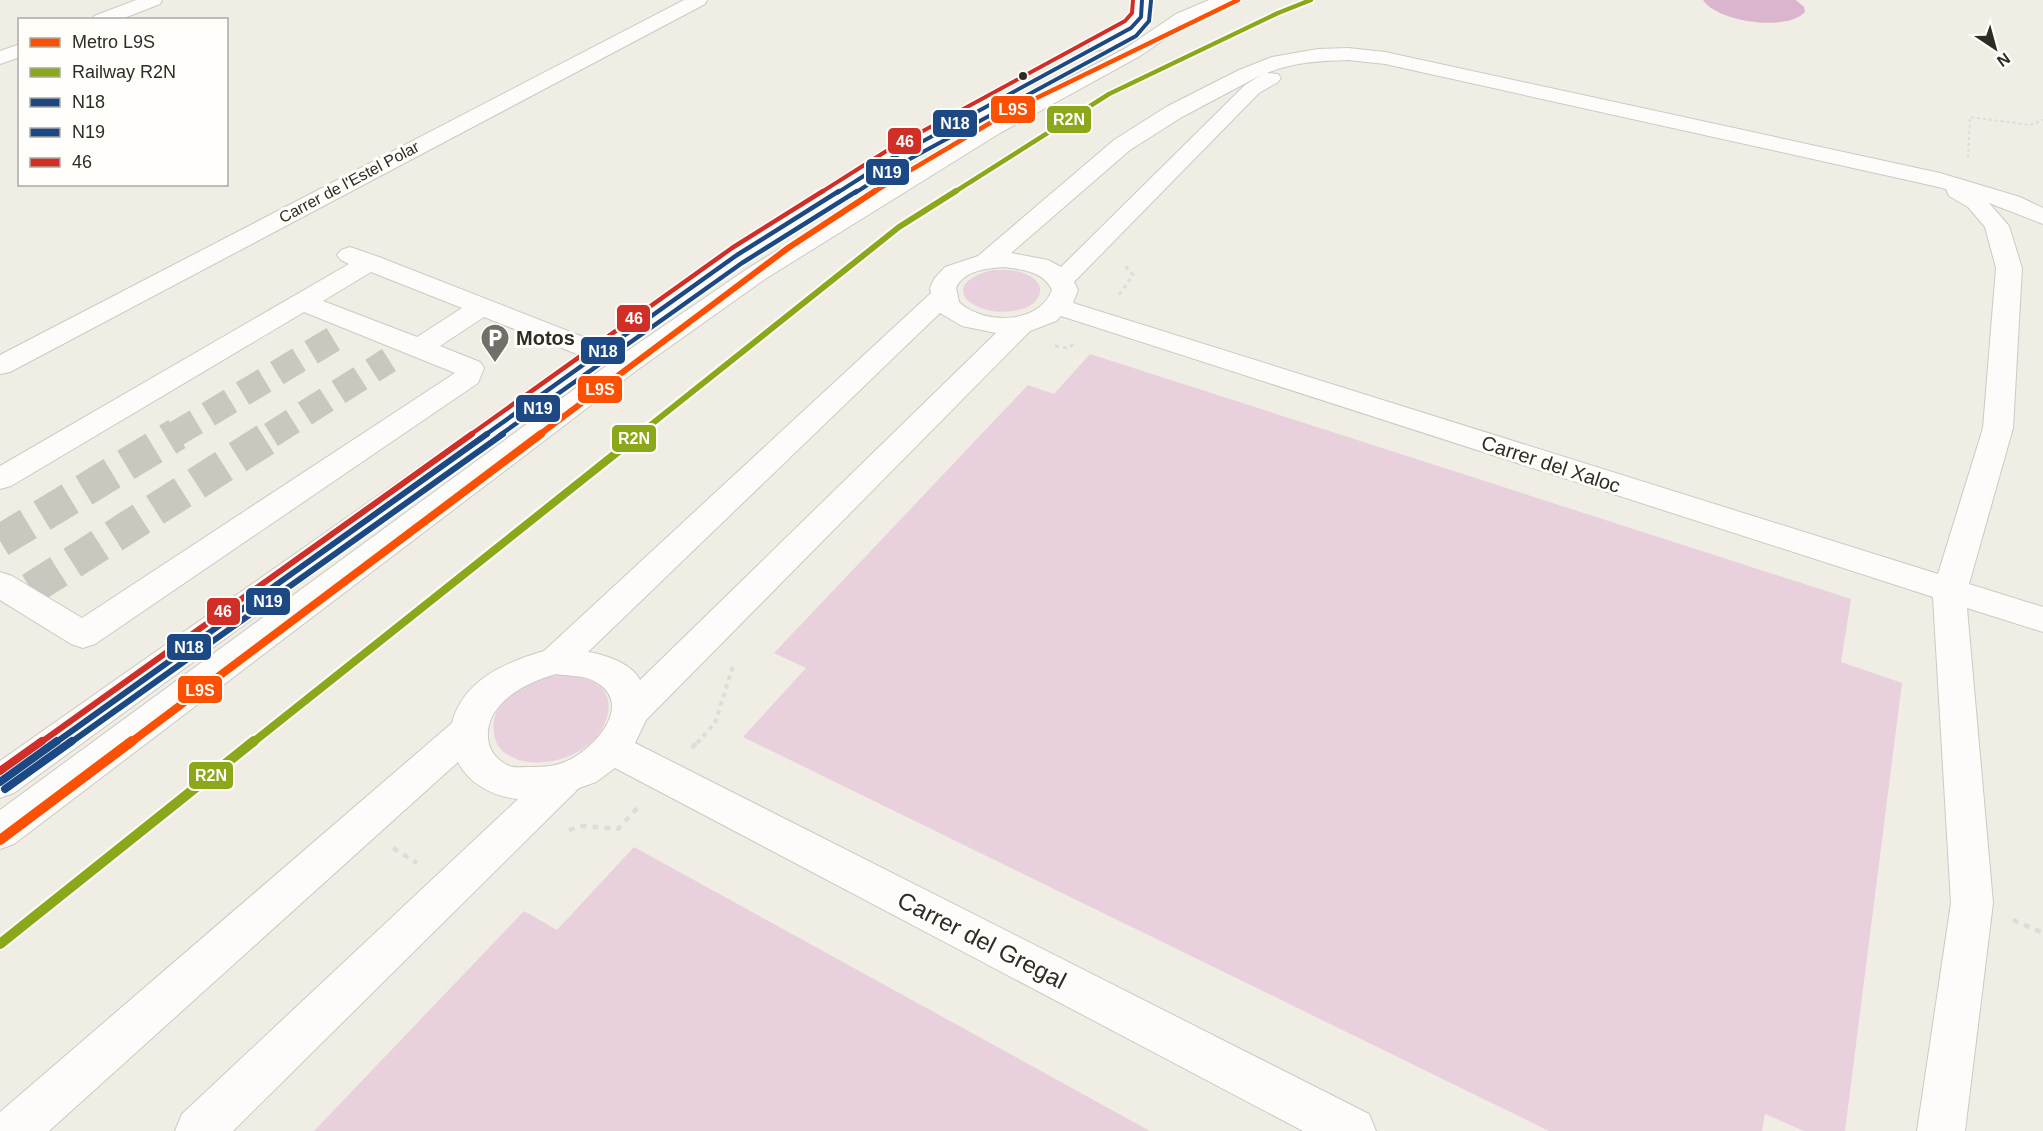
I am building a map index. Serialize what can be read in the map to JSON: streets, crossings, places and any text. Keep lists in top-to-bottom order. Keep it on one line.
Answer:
{"streets":{"main road":["Carrer de l'Estel Polar","Carrer del Xaloc","Carrer del Gregal"]},"places":{"parking":["Motos"]},"lines":["metro line L9S","rail line R2N","transit line N18","transit line 46","transit line N19"],"legend":["Metro L9S","Railway R2N","N18","N19","46"],"north":"bottom right"}
